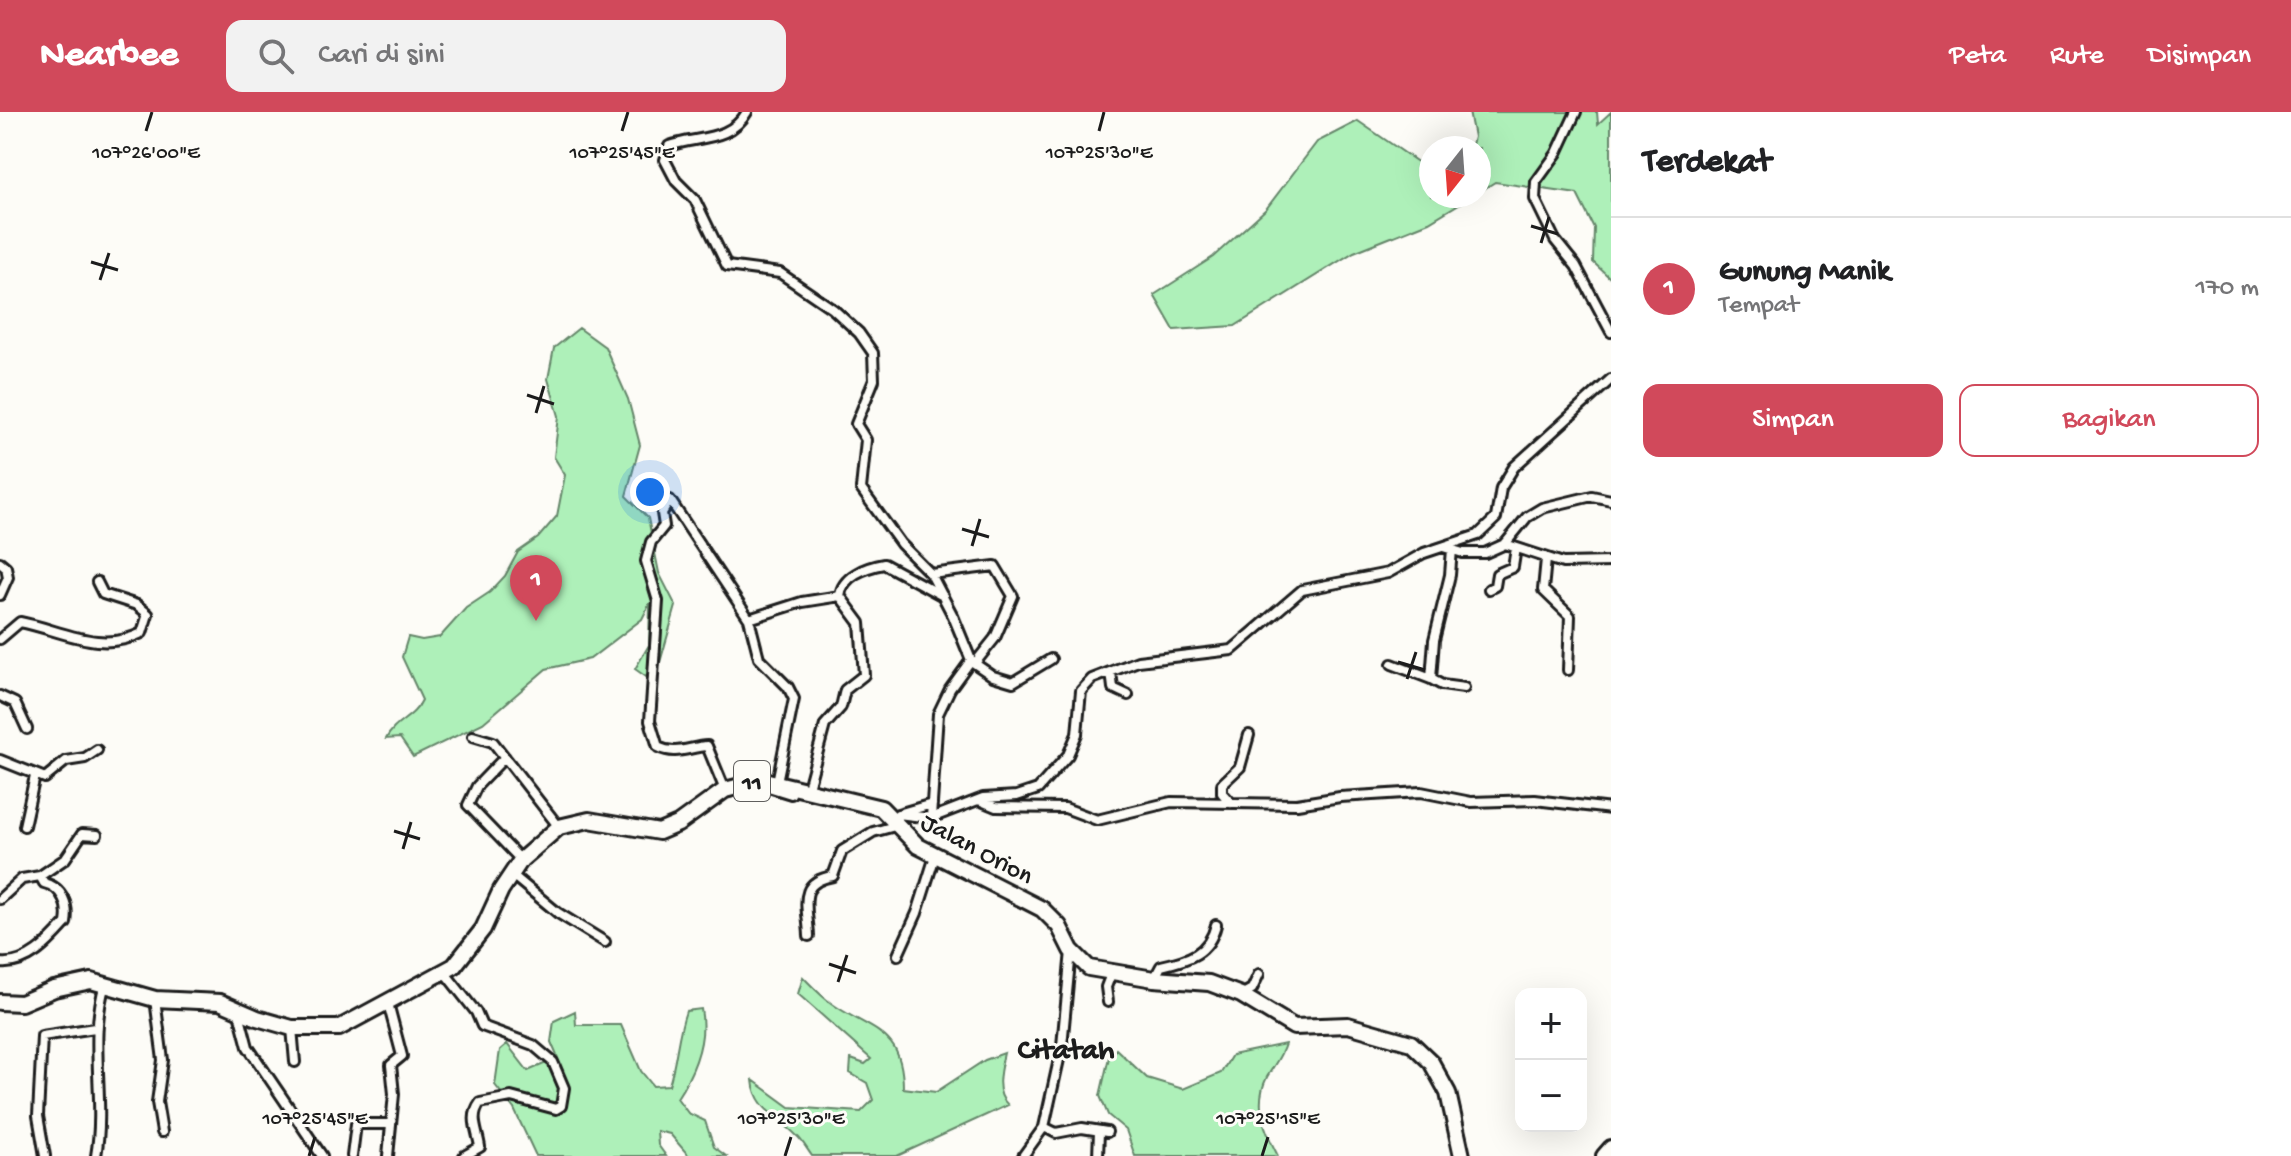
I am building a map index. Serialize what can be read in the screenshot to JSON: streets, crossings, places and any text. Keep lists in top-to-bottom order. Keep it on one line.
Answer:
{"streets":{"highway":["11","Jalan Orion"]},"districts":["Citatah"],"north":"bottom","page":{"header":"Nearbee","search":"Cari di sini","nav":["Peta","Rute","Disimpan"],"heading":"Terdekat","list":[{"mark":"1","name":"Gunung Manik","note":"Tempat","value":"170 m"}],"buttons":["Simpan","Bagikan"],"pins":"1","map_buttons":["+","−"]},"coordinates":["107°26'00\"E","107°25'45\"E","107°25'30\"E","107°25'15\"E"]}
